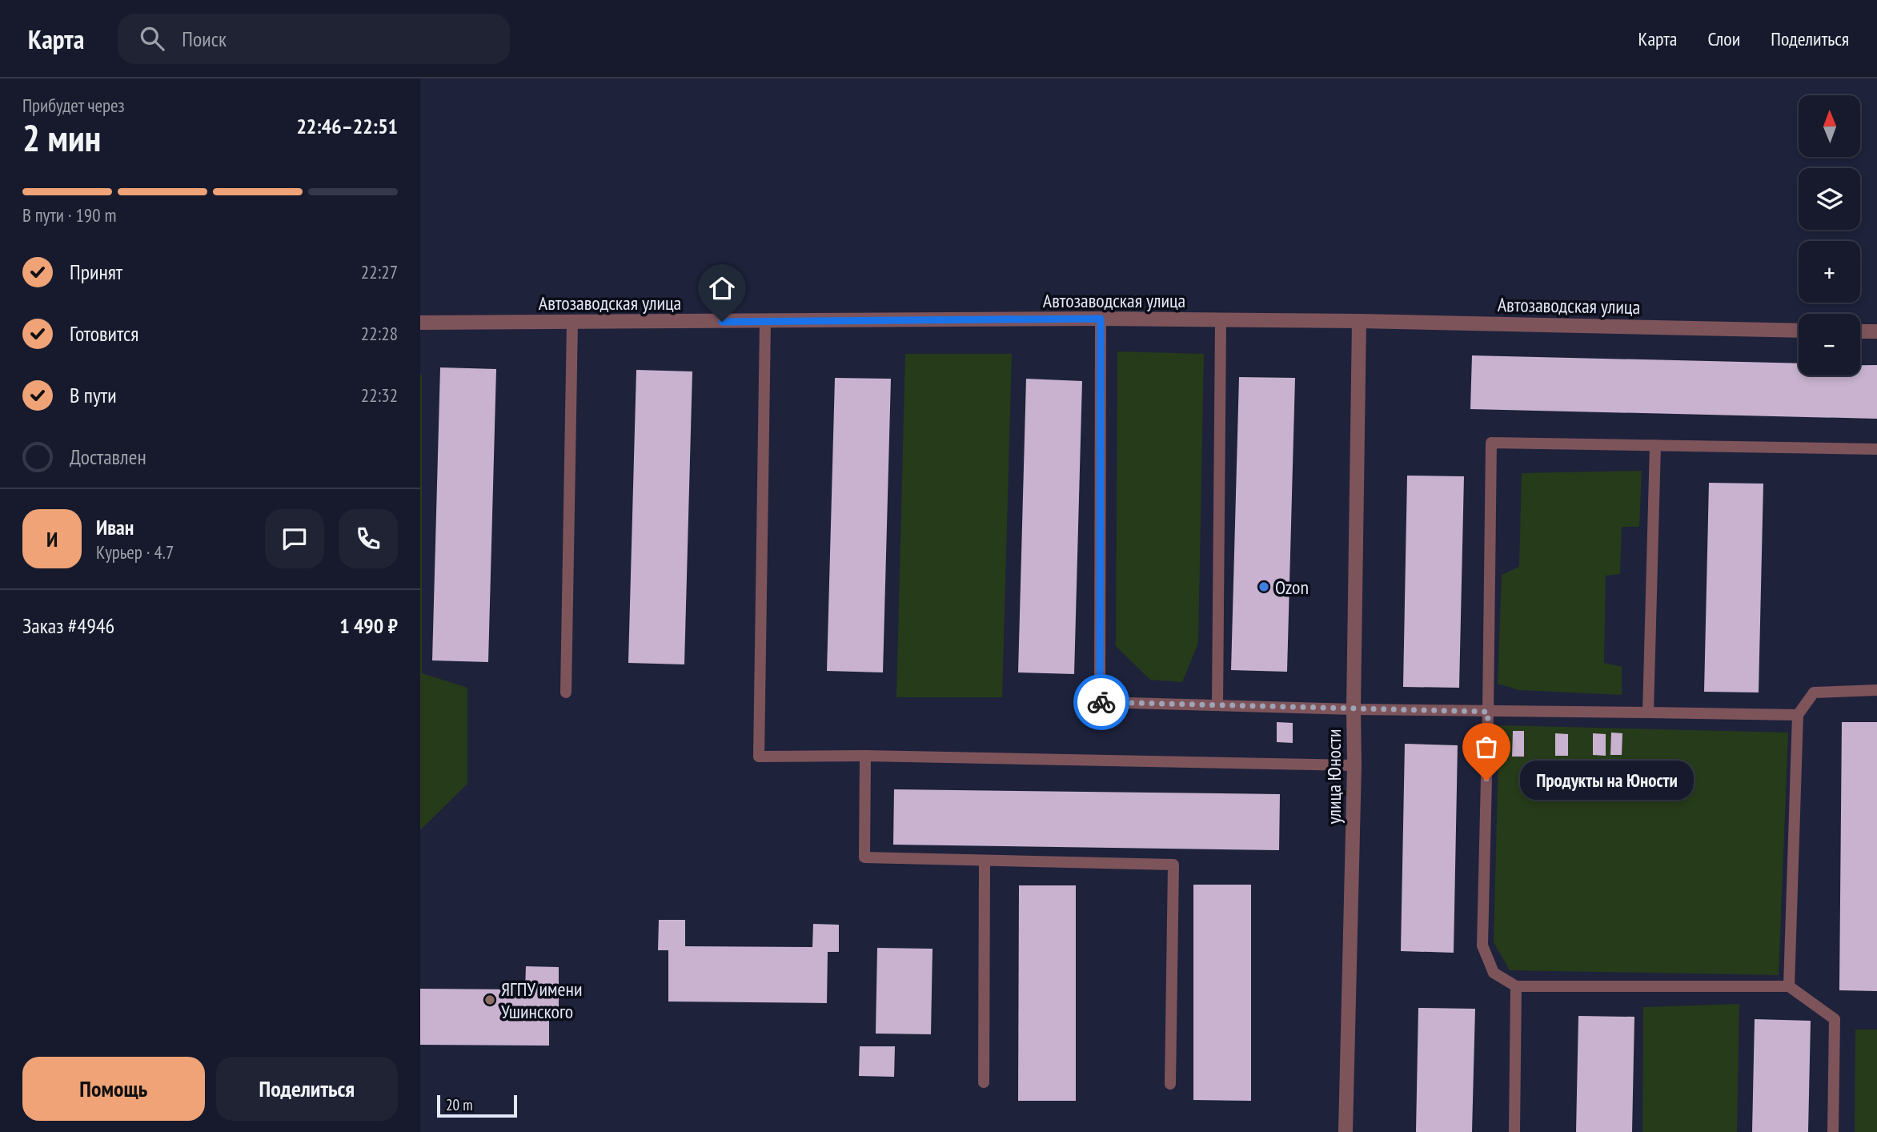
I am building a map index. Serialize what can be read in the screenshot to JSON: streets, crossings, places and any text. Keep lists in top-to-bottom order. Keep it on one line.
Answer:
{"streets":{"street":["Автозаводская улица","улица Юности"]},"crossings":[["Автозаводская улица","улица Юности"]],"places":["Ozon","Продукты на Юности","ЯГПУ имени Ушинского"],"scale_bar":"20 m","north":"top","page":{"header":"Карта","search":"Поиск","nav":["Карта","Слои","Поделиться"],"heading":["2 мин","Прибудет через","22:46–22:51"],"panel":["Иван","Курьер · 4.7","Заказ #4946","1 490 ₽"],"map_buttons":["+","−"],"bar":"В пути · 190 m","list":[["Принят","22:27"],["Готовится","22:28"],["В пути","22:32"],"Доставлен"],"round":"И","bubble":"Продукты на Юности","buttons":["Помощь","Поделиться"],"scale":"20 m"}}
